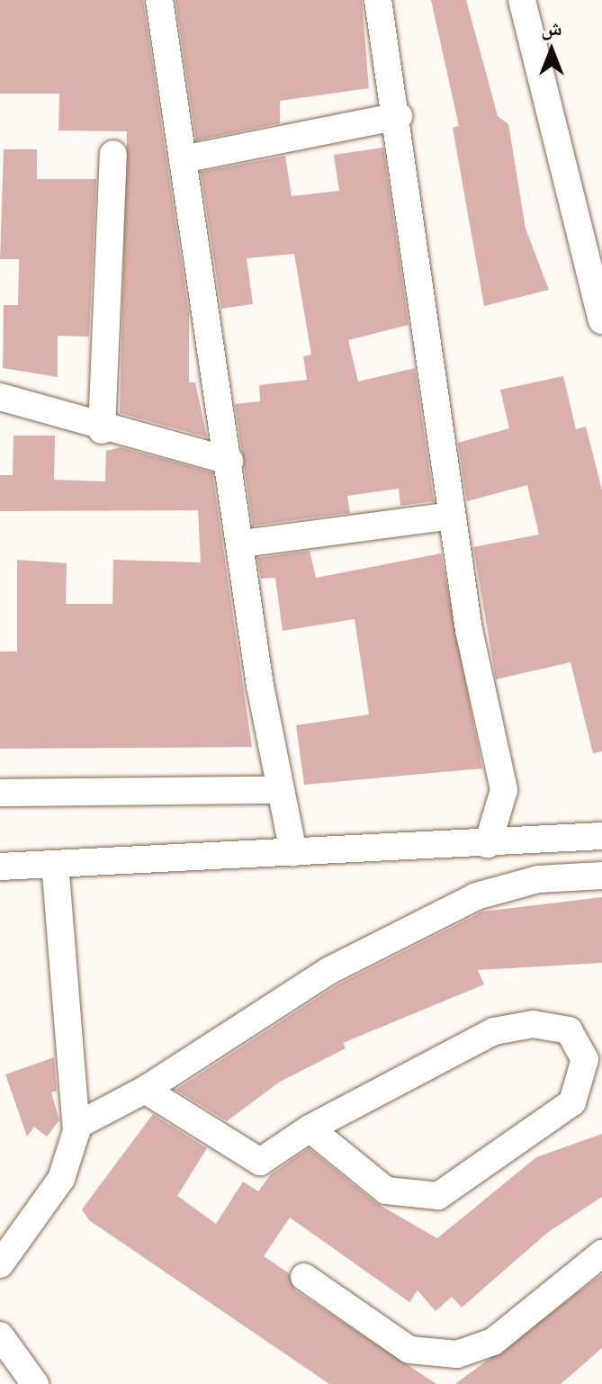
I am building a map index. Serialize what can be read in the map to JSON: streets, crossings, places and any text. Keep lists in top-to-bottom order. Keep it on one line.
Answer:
{"north":"top"}
